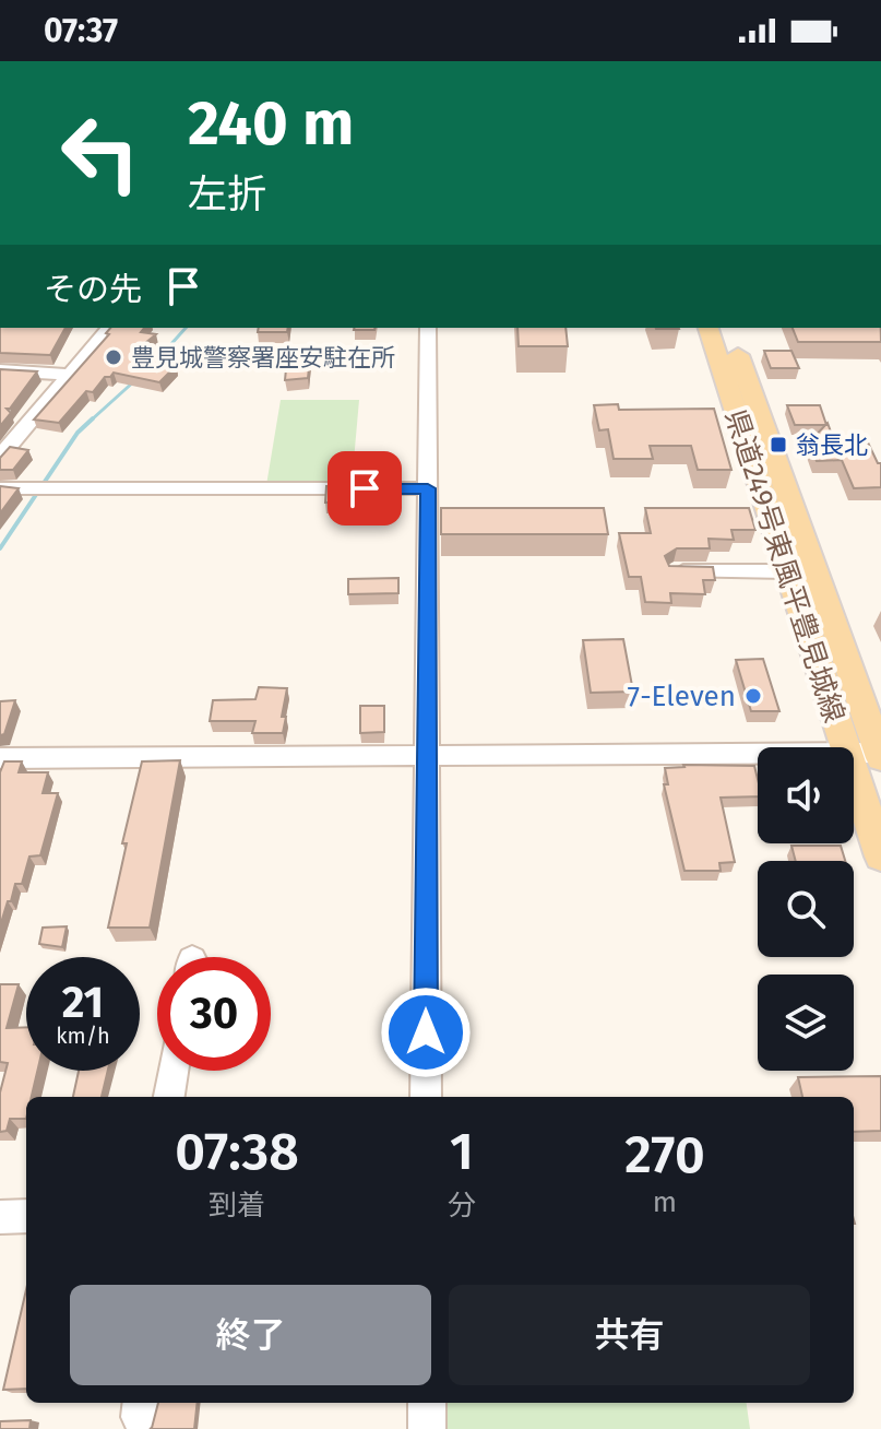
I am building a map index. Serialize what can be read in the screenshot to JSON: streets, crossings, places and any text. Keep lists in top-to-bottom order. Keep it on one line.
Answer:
{"streets":{"main road":["県道249号東風平豊見城線"]},"places":{"other":["豊見城警察署座安駐在所","7-Eleven"],"transit":["翁長北"]},"page":{"status":"07:37","turn":["240 m","左折"],"then":"その先","speed":"21 km/h","limit":"30","eta":["07:38","到着","1","分","270","m"],"buttons":["終了","共有"]}}
